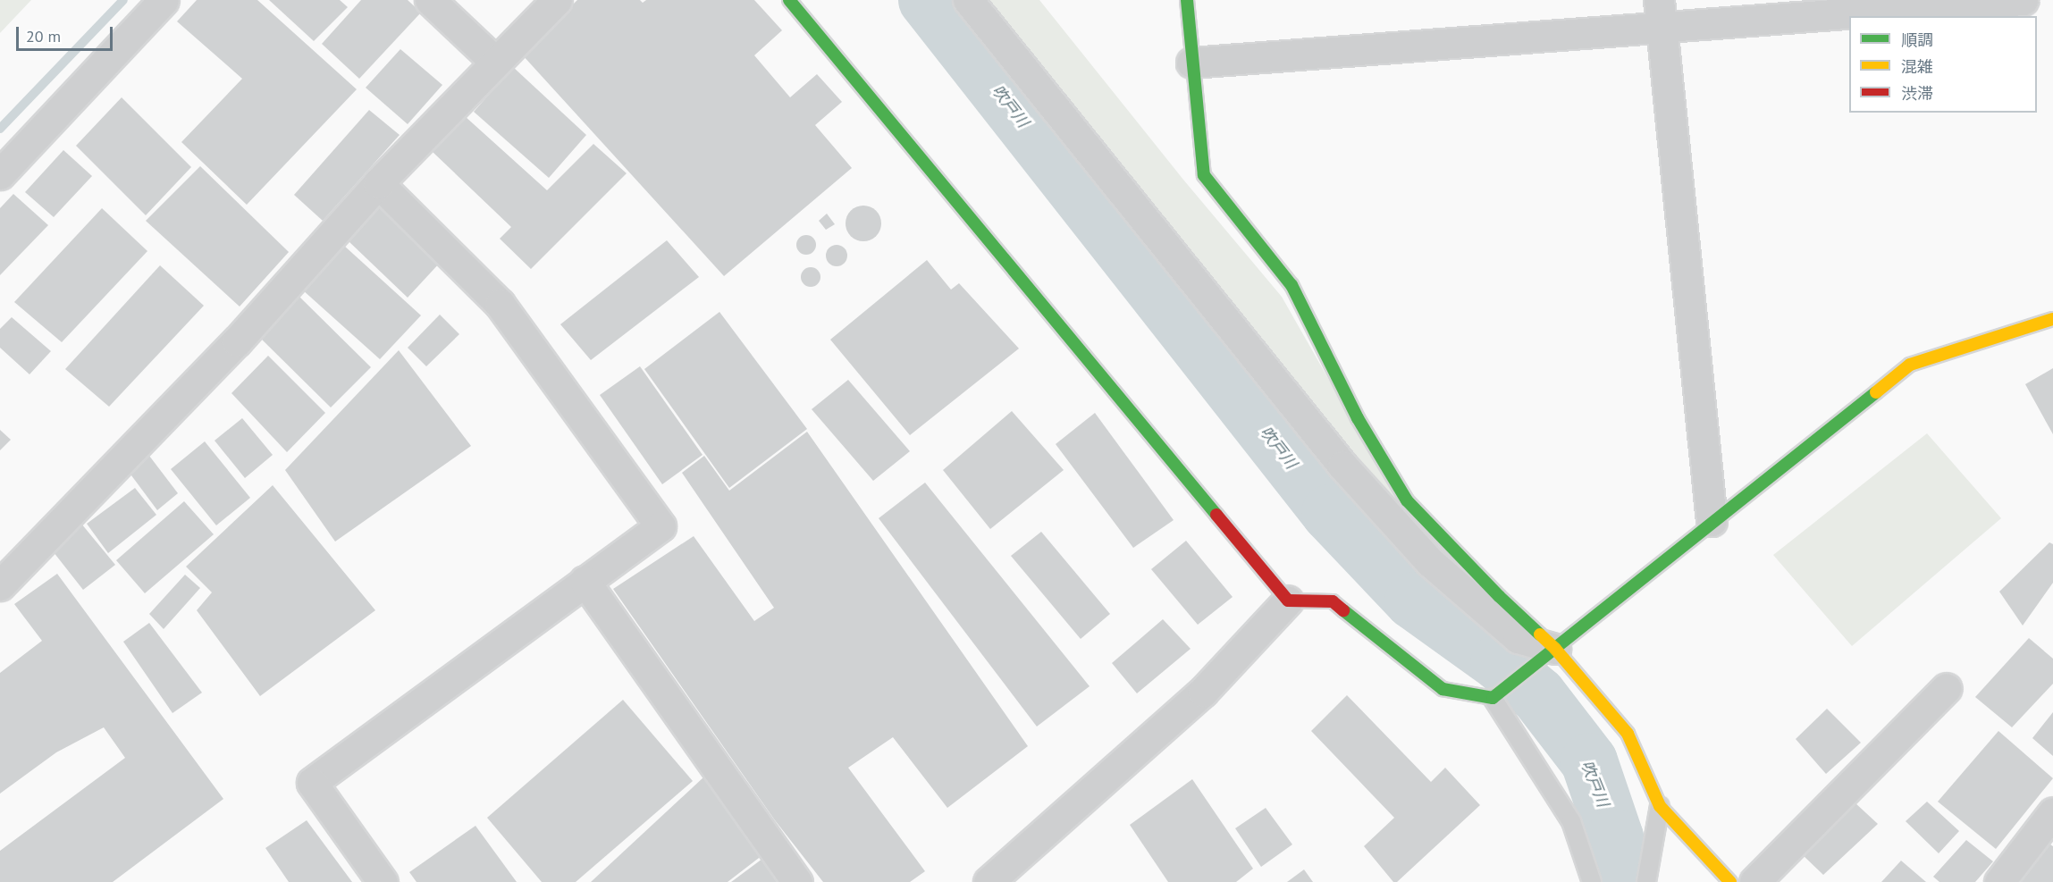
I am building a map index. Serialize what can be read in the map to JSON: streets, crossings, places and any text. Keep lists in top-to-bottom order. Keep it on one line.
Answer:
{"water":["吹戸川"],"legend":["順調","混雑","渋滞"],"scale_bar":"20 m"}
